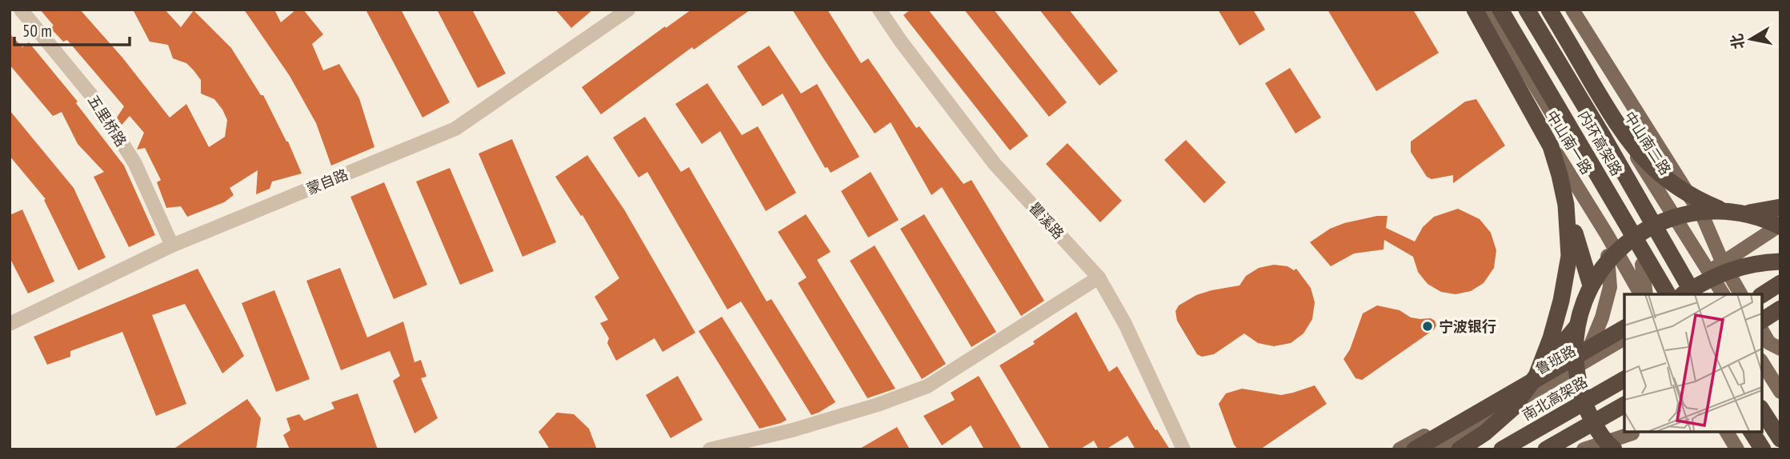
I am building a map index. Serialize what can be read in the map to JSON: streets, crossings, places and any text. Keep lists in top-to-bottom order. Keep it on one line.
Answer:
{"streets":{"highway":["内环高架路","南北高架路"],"main road":["中山南一路","中山南二路","鲁班路"],"street":["五里桥路","蒙自路","瞿溪路"]},"crossings":[["五里桥路","蒙自路"]],"places":["宁波银行"],"scale_bar":"50 m","north":"left"}
